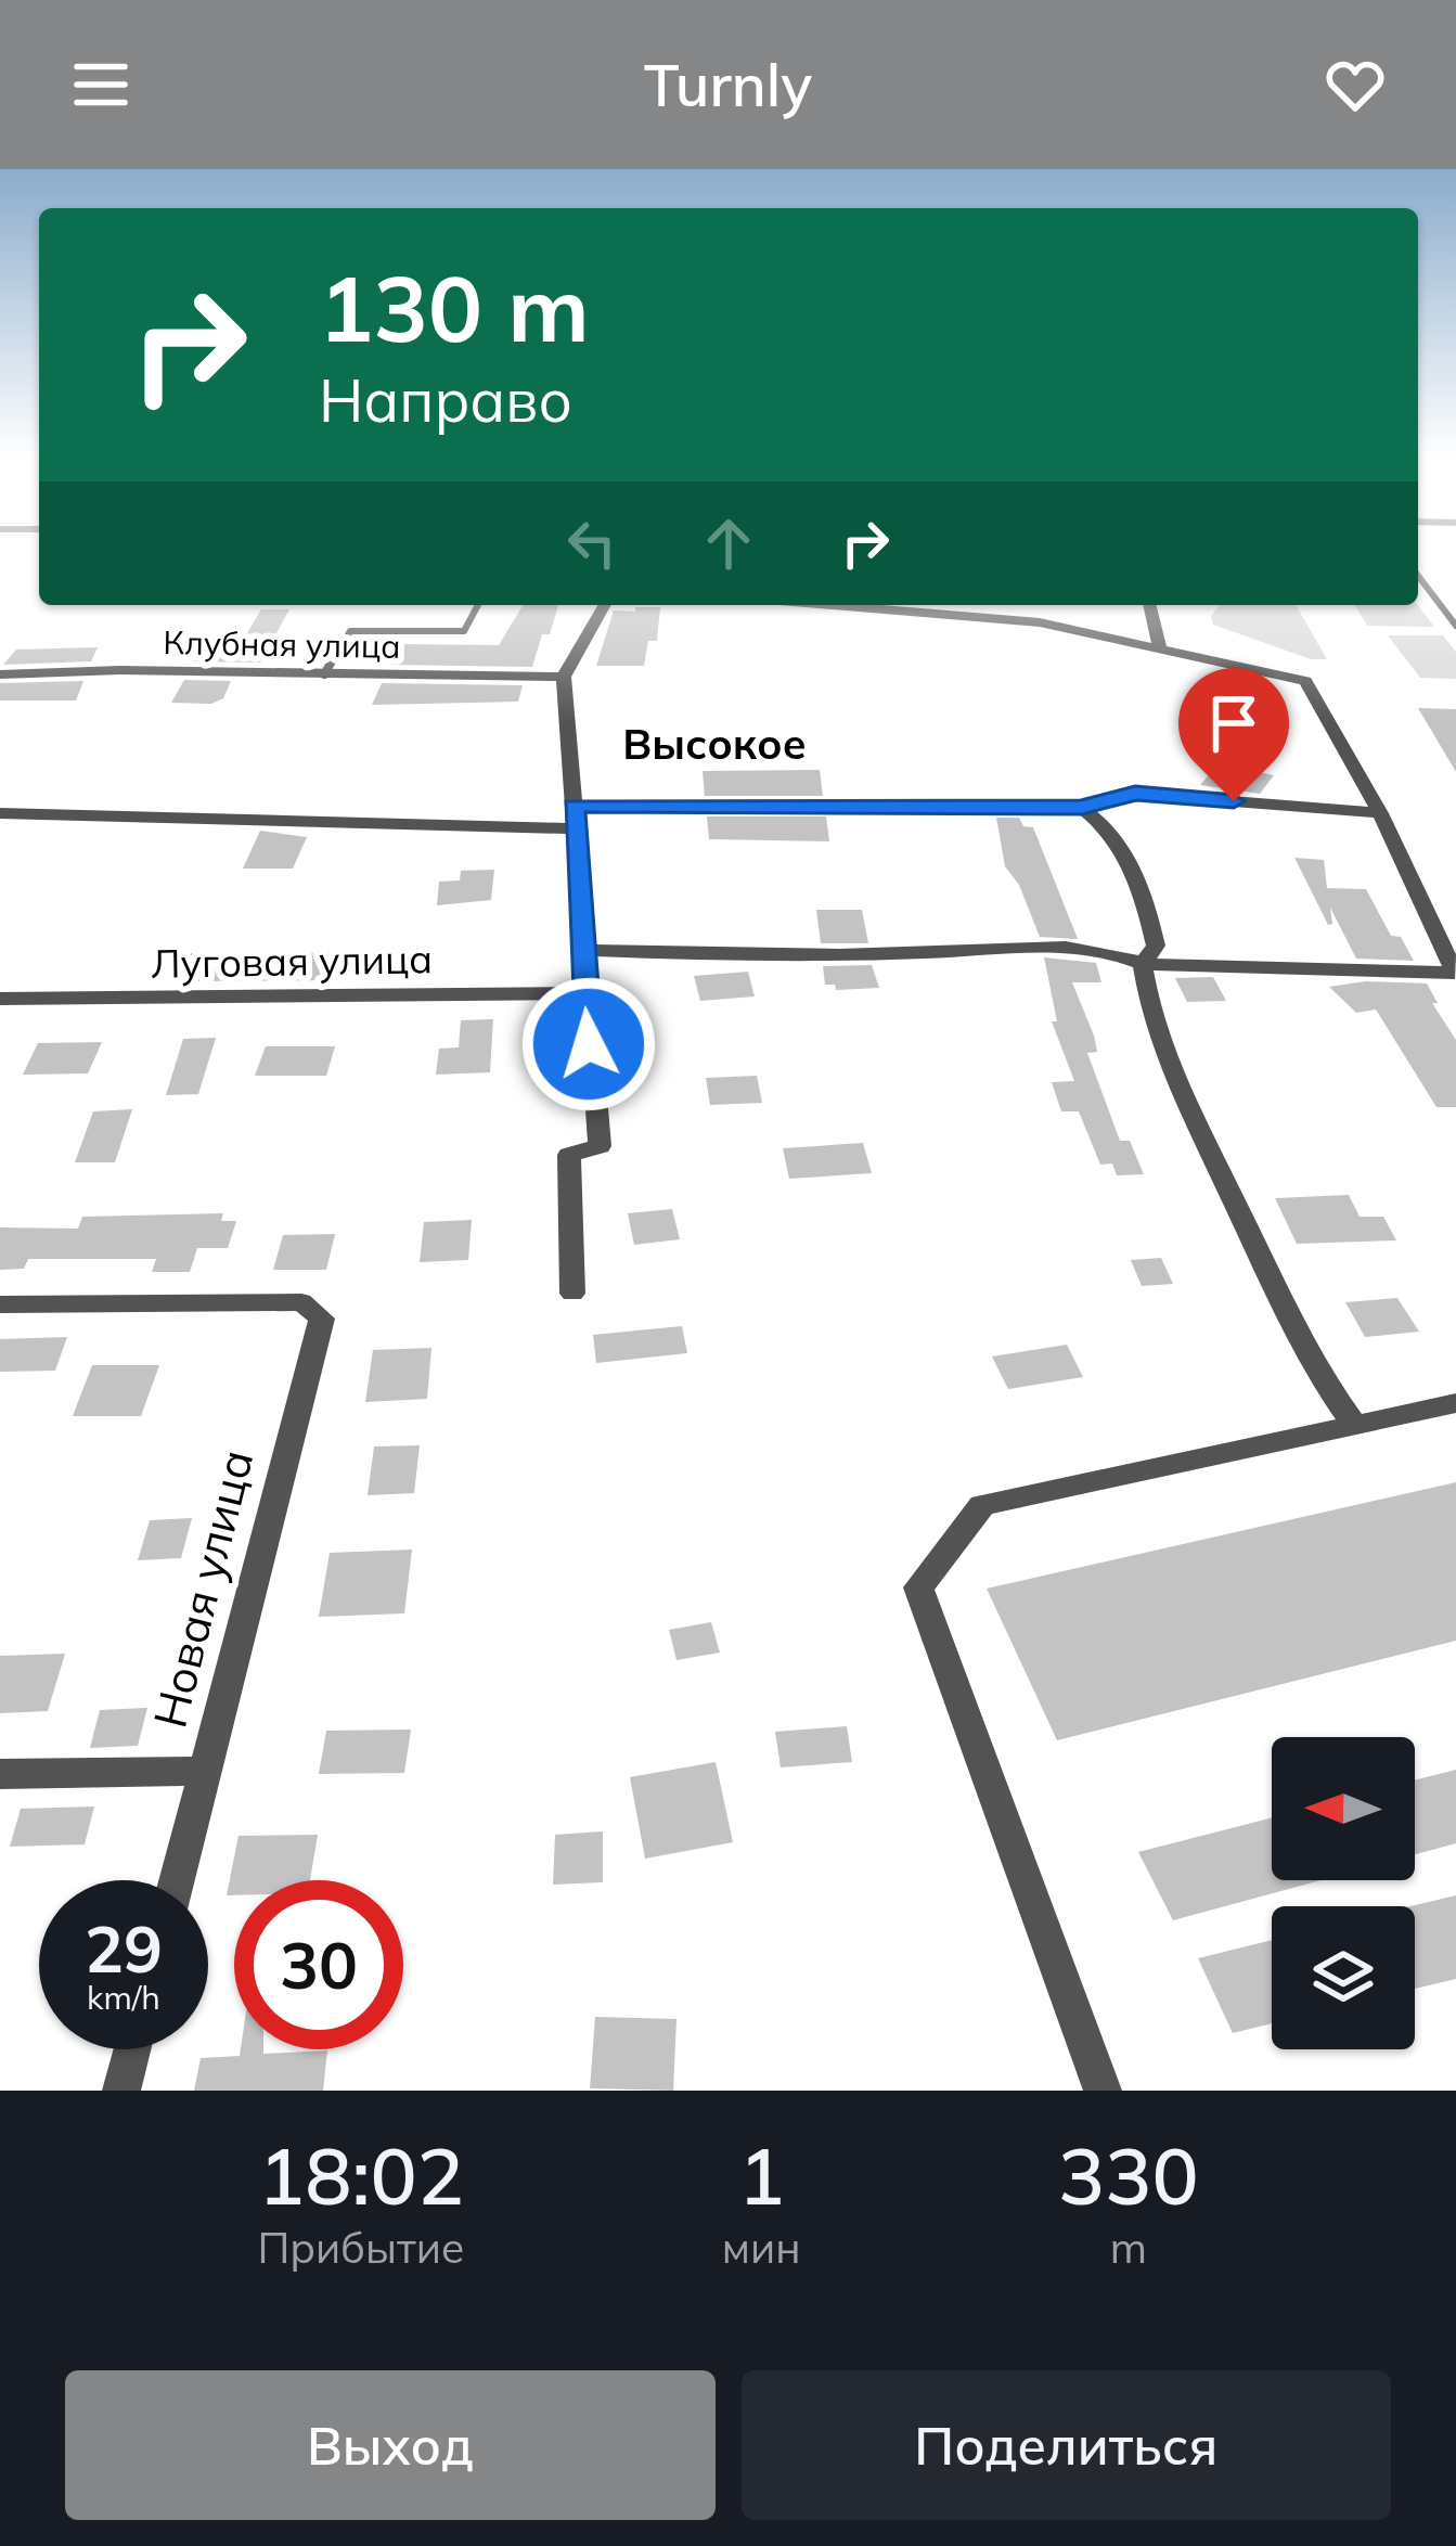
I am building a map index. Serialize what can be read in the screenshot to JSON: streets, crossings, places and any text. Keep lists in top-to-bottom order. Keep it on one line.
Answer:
{"streets":{"street":["Клубная улица","Луговая улица","Новая улица"]},"districts":["Высокое"],"north":"left","page":{"header":"Turnly","turn":["130 m","Направо"],"speed":"29 km/h","limit":"30","eta":["18:02","Прибытие","1","мин","330","m"],"buttons":["Выход","Поделиться"]}}
